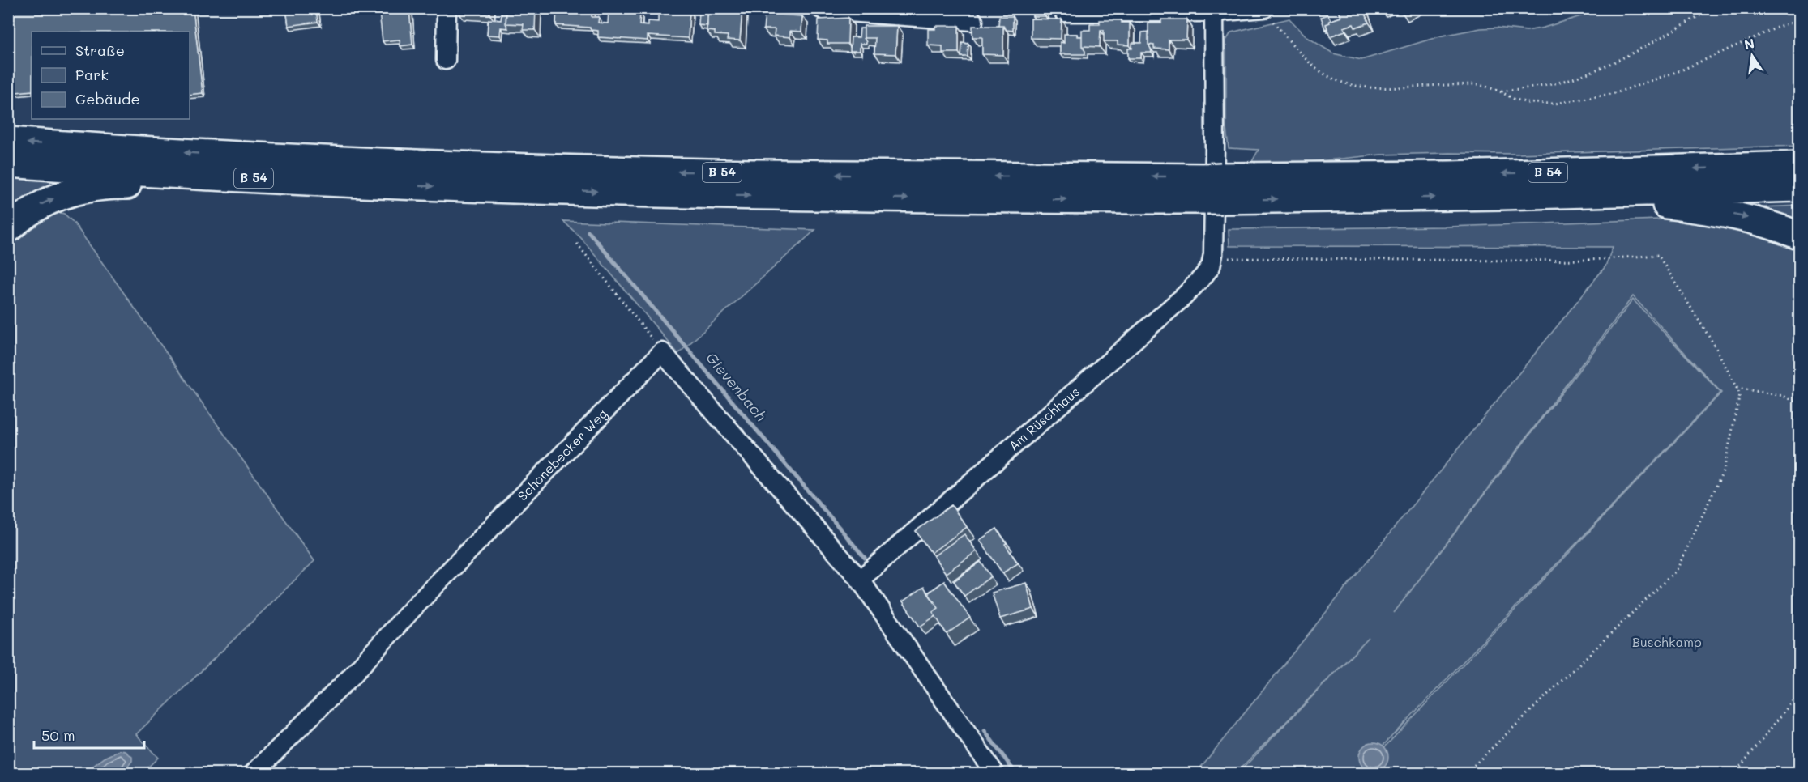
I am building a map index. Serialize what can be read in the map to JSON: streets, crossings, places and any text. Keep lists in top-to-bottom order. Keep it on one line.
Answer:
{"streets":{"highway":["B 54"],"street":["Am Rüschhaus","Schonebecker Weg"]},"water":["Gievenbach"],"parks":["Buschkamp"],"legend":["Straße","Park","Gebäude"],"scale_bar":"50 m","north":"top"}
